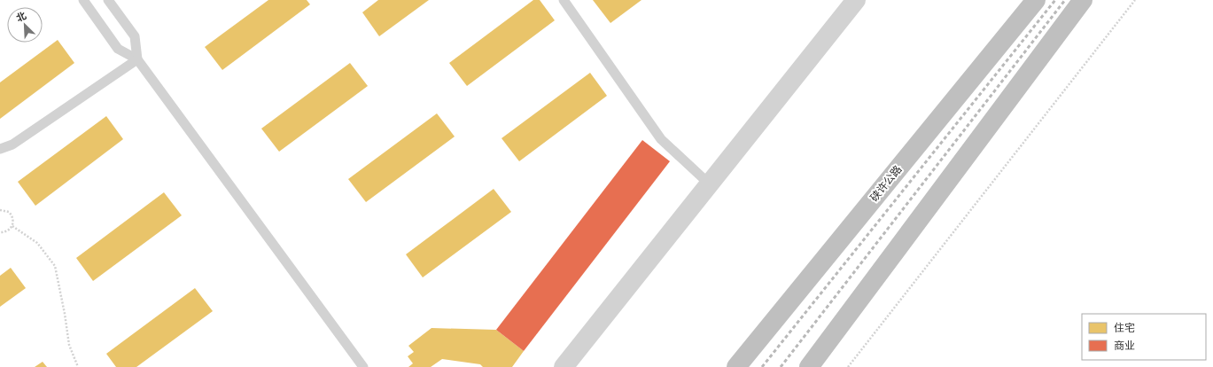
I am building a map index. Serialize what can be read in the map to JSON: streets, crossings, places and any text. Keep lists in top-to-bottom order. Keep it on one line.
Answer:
{"streets":{"highway":["硖许公路"]},"legend":["住宅","商业"],"north":"top left"}
